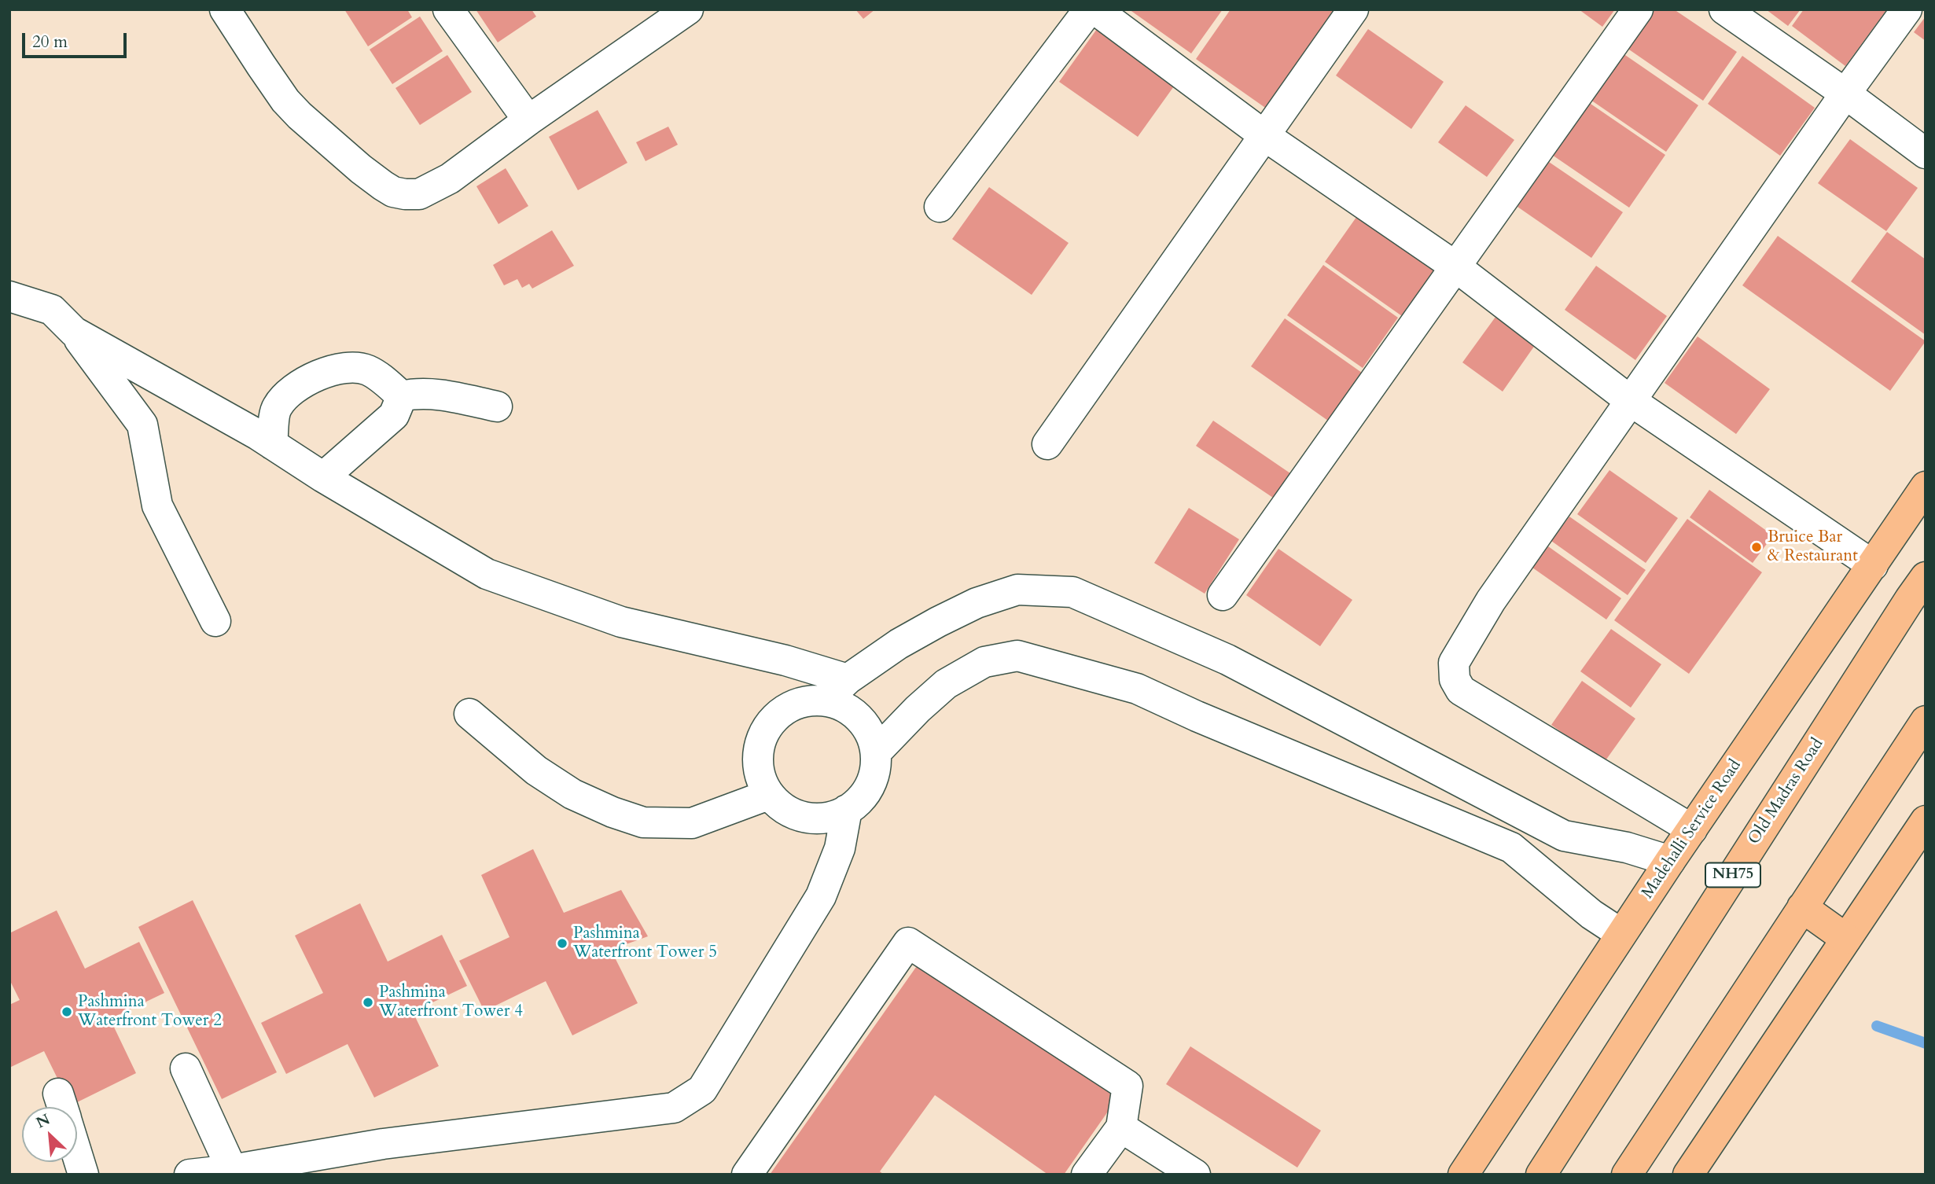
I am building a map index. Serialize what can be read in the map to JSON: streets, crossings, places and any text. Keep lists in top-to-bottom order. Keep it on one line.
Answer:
{"streets":{"main road":["Old Madras Road","Madehalli Service Road","NH75"]},"places":["Bruice Bar & Restaurant","Pashmina Waterfront Tower 5","Pashmina Waterfront Tower 4","Pashmina Waterfront Tower 2"],"scale_bar":"20 m","north":"top left"}
